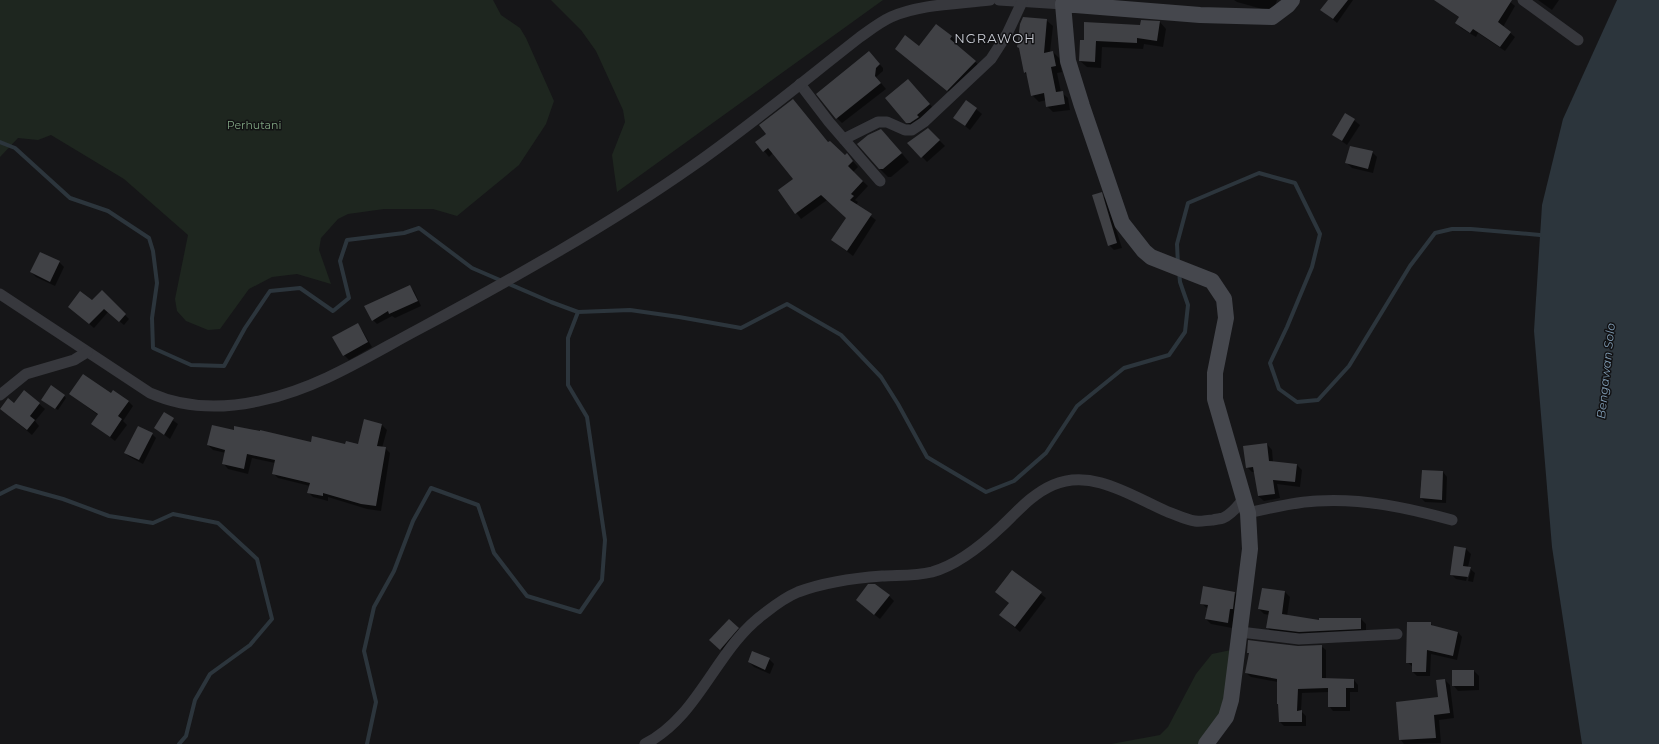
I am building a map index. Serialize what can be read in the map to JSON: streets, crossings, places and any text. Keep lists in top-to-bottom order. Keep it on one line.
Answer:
{"districts":["NGRAWOH"],"water":["Bengawan Solo"],"parks":["Perhutani"]}
